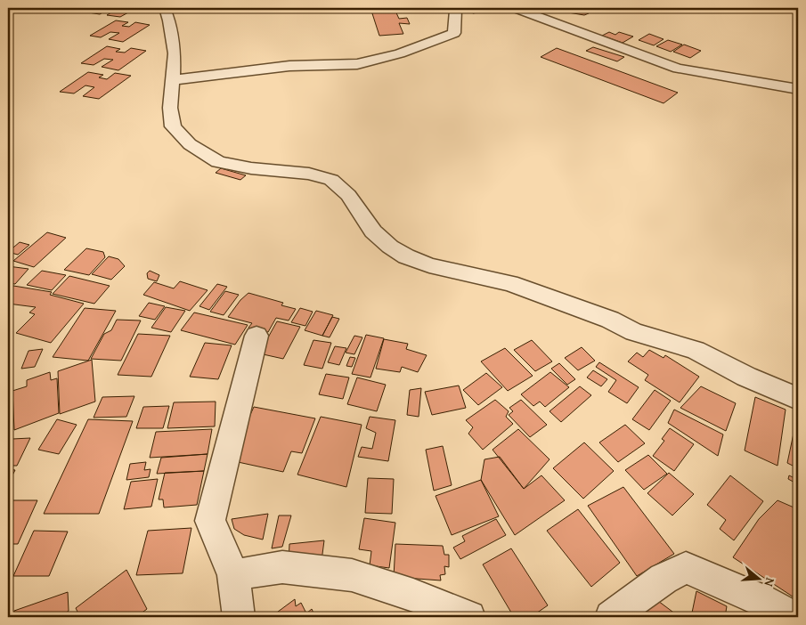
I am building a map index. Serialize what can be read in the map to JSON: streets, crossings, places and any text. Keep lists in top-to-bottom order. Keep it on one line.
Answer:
{"north":"right"}
